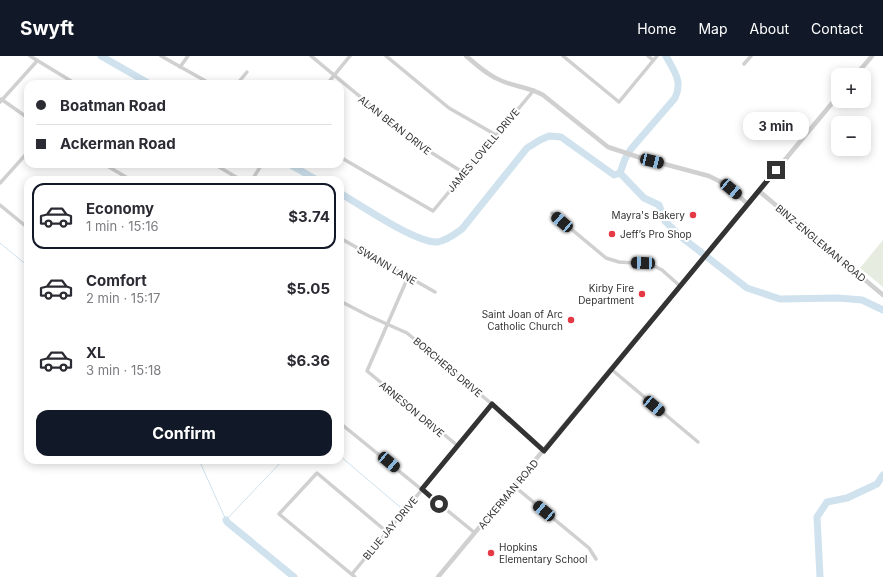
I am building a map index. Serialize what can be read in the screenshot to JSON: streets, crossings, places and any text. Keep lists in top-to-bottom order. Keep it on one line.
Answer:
{"streets":{"street":["ALAN BEAN DRIVE","JAMES LOVELL DRIVE","BINZ-ENGLEMAN ROAD","SWANN LANE","BORCHERS DRIVE","ARNESON DRIVE","ACKERMAN ROAD","BLUE JAY DRIVE"]},"crossings":[["ALAN BEAN DRIVE","JAMES LOVELL DRIVE"],["BINZ-ENGLEMAN ROAD","ACKERMAN ROAD"],["BORCHERS DRIVE","ARNESON DRIVE"],["BORCHERS DRIVE","ACKERMAN ROAD"],["BORCHERS DRIVE","BLUE JAY DRIVE"],["ARNESON DRIVE","BLUE JAY DRIVE"]],"places":["Mayra's Bakery","Jeff’s Pro Shop","Kirby Fire Department","Saint Joan of Arc Catholic Church","Hopkins Elementary School"],"page":{"header":"Swyft","nav":["Home","Map","About","Contact"],"map_buttons":["+","−"],"banner":["Boatman Road","Ackerman Road"],"bubble":"3 min","list":[{"name":"Economy","note":"1 min · 15:16","value":"$3.74"},{"name":"Comfort","note":"2 min · 15:17","value":"$5.05"},{"name":"XL","note":"3 min · 15:18","value":"$6.36"}],"buttons":"Confirm"}}
